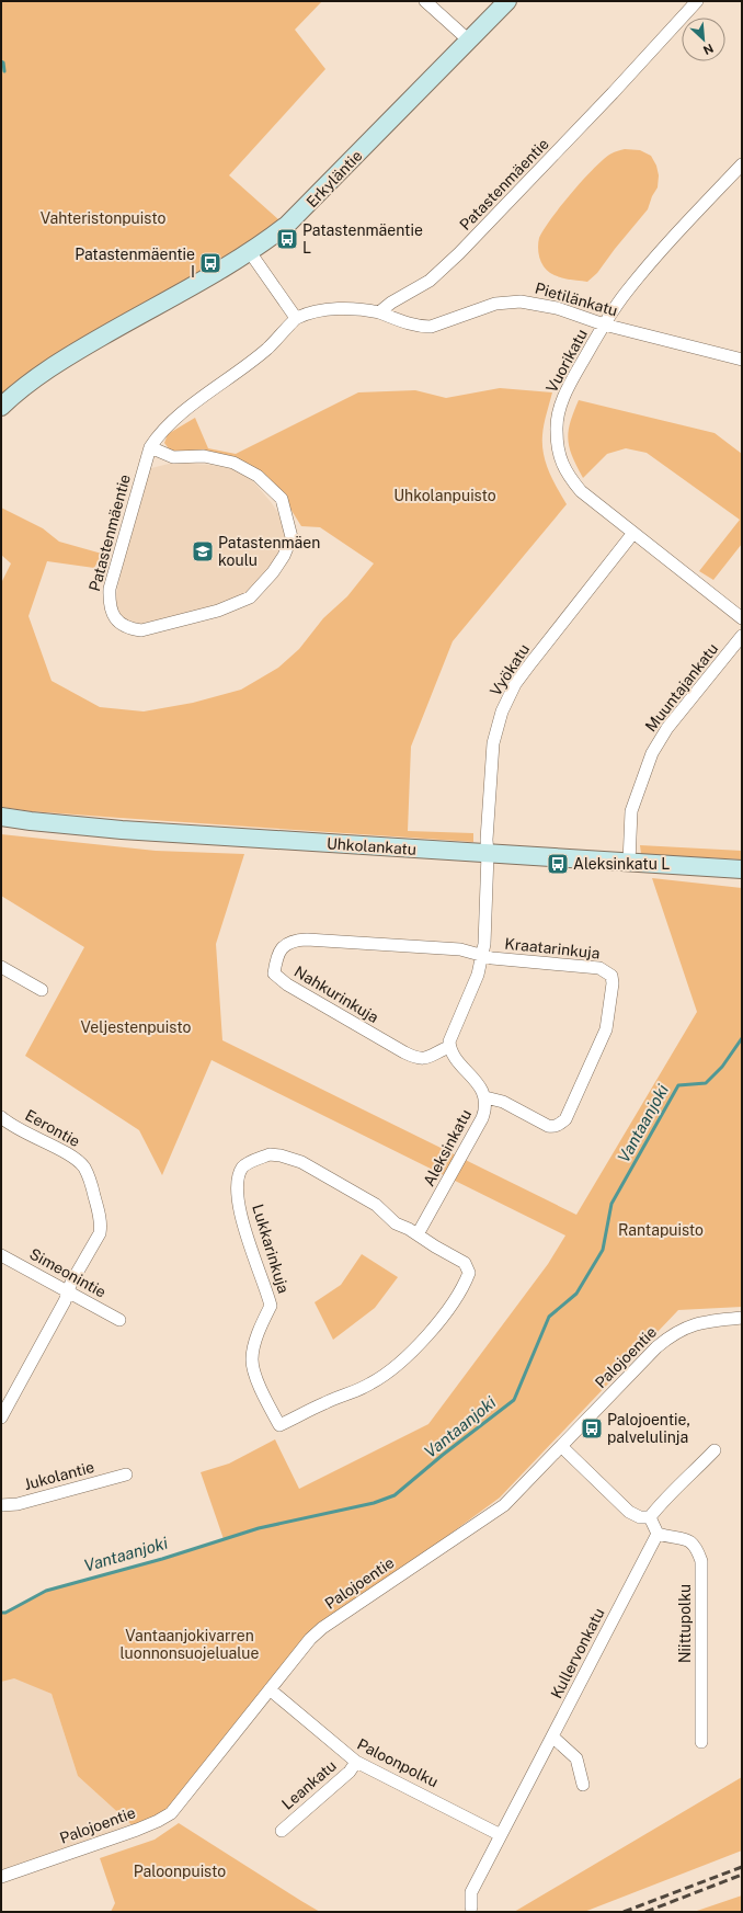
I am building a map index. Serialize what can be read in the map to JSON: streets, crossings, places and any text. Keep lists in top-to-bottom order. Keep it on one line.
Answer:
{"streets":{"street":["Erkyläntie","Patastenmäentie","Pietilänkatu","Vuorikatu","Vyökatu","Muuntajankatu","Uhkolankatu","Kraatarinkuja","Nahkurinkuja","Eerontie","Aleksinkatu","Lukkarinkuja","Simeonintie","Palojoentie","Jukolantie","Niittupolku","Kullervonkatu","Paloonpolku","Leankatu"]},"crossings":[["Patastenmäentie","Pietilänkatu"],["Pietilänkatu","Vuorikatu"],["Vuorikatu","Vyökatu"],["Vyökatu","Uhkolankatu"],["Muuntajankatu","Uhkolankatu"],["Kraatarinkuja","Nahkurinkuja"],["Kraatarinkuja","Aleksinkatu"],["Nahkurinkuja","Aleksinkatu"],["Eerontie","Simeonintie"],["Aleksinkatu","Lukkarinkuja"],["Palojoentie","Paloonpolku"],["Niittupolku","Kullervonkatu"],["Kullervonkatu","Paloonpolku"],["Paloonpolku","Leankatu"]],"water":["Vantaanjoki"],"parks":["Vahteristonpuisto","Uhkolanpuisto","Veljestenpuisto","Rantapuisto","Vantaanjokivarren luonnonsuojelualue","Paloonpuisto"],"places":{"bus stop":["Patastenmäentie L","Patastenmäentie I","Aleksinkatu L","Palojoentie, palvelulinja"],"school or university":["Patastenmäen koulu"]},"north":"bottom right"}
